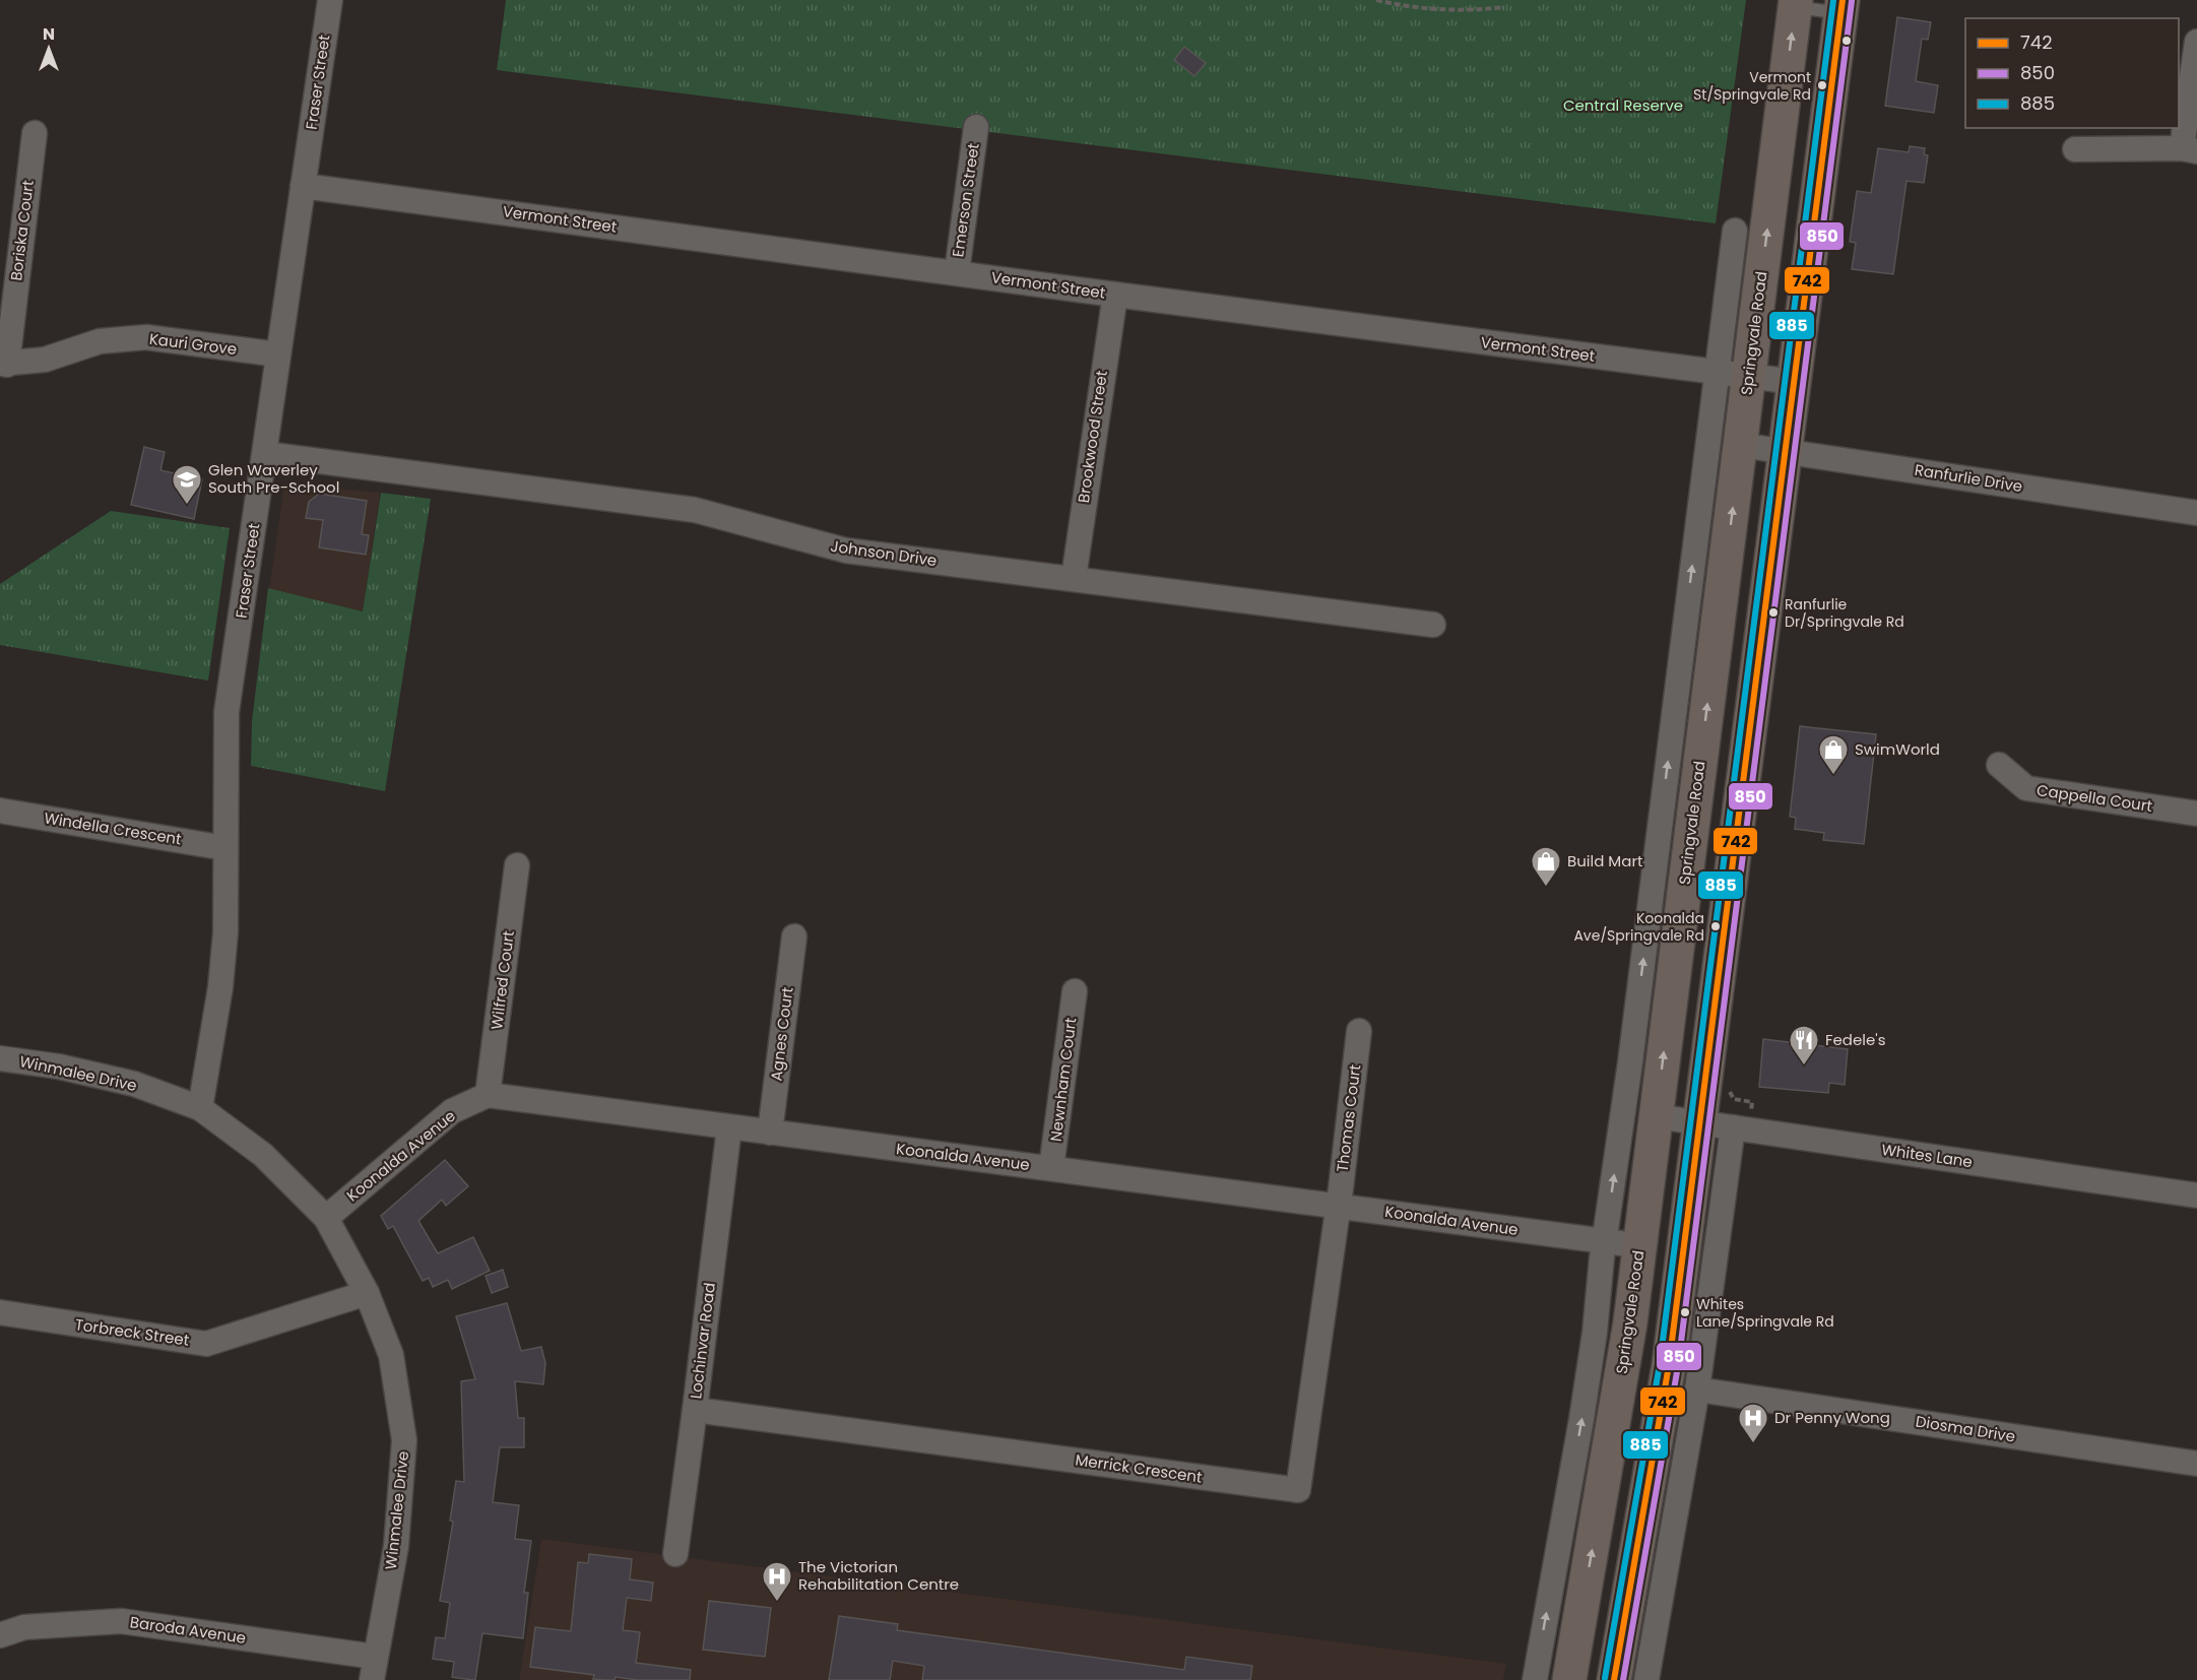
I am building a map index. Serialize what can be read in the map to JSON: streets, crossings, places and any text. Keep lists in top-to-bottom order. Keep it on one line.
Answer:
{"streets":{"highway":["Springvale Road"],"street":["Fraser Street","Emerson Street","Vermont Street","Boriska Court","Kauri Grove","Brookwood Street","Ranfurlie Drive","Johnson Drive","Cappella Court","Windella Crescent","Wilfred Court","Agnes Court","Winmalee Drive","Newnham Court","Thomas Court","Koonalda Avenue","Whites Lane","Torbreck Street","Lochinvar Road","Diosma Drive","Merrick Crescent","Baroda Avenue"]},"crossings":[["Fraser Street","Vermont Street"],["Fraser Street","Kauri Grove"],["Fraser Street","Johnson Drive"],["Fraser Street","Windella Crescent"],["Fraser Street","Winmalee Drive"],["Emerson Street","Vermont Street"],["Vermont Street","Springvale Road"],["Vermont Street","Brookwood Street"],["Boriska Court","Kauri Grove"],["Springvale Road","Ranfurlie Drive"],["Springvale Road","Koonalda Avenue"],["Springvale Road","Whites Lane"],["Brookwood Street","Johnson Drive"],["Wilfred Court","Koonalda Avenue"],["Agnes Court","Koonalda Avenue"],["Winmalee Drive","Koonalda Avenue"],["Winmalee Drive","Torbreck Street"],["Winmalee Drive","Baroda Avenue"],["Newnham Court","Koonalda Avenue"],["Thomas Court","Koonalda Avenue"],["Thomas Court","Merrick Crescent"],["Koonalda Avenue","Lochinvar Road"],["Koonalda Avenue","Merrick Crescent"],["Lochinvar Road","Merrick Crescent"]],"parks":["Central Reserve"],"places":{"other":["Vermont St/Springvale Rd","Ranfurlie Dr/Springvale Rd","Koonalda Ave/Springvale Rd","Whites Lane/Springvale Rd"],"school or university":["Glen Waverley South Pre-School"],"shop":["SwimWorld","Build Mart"],"restaurant":["Fedele's"],"hospital":["Dr Penny Wong","The Victorian Rehabilitation Centre"]},"lines":["transit line 742","transit line 885","transit line 850"],"legend":["742","850","885"],"north":"top"}
